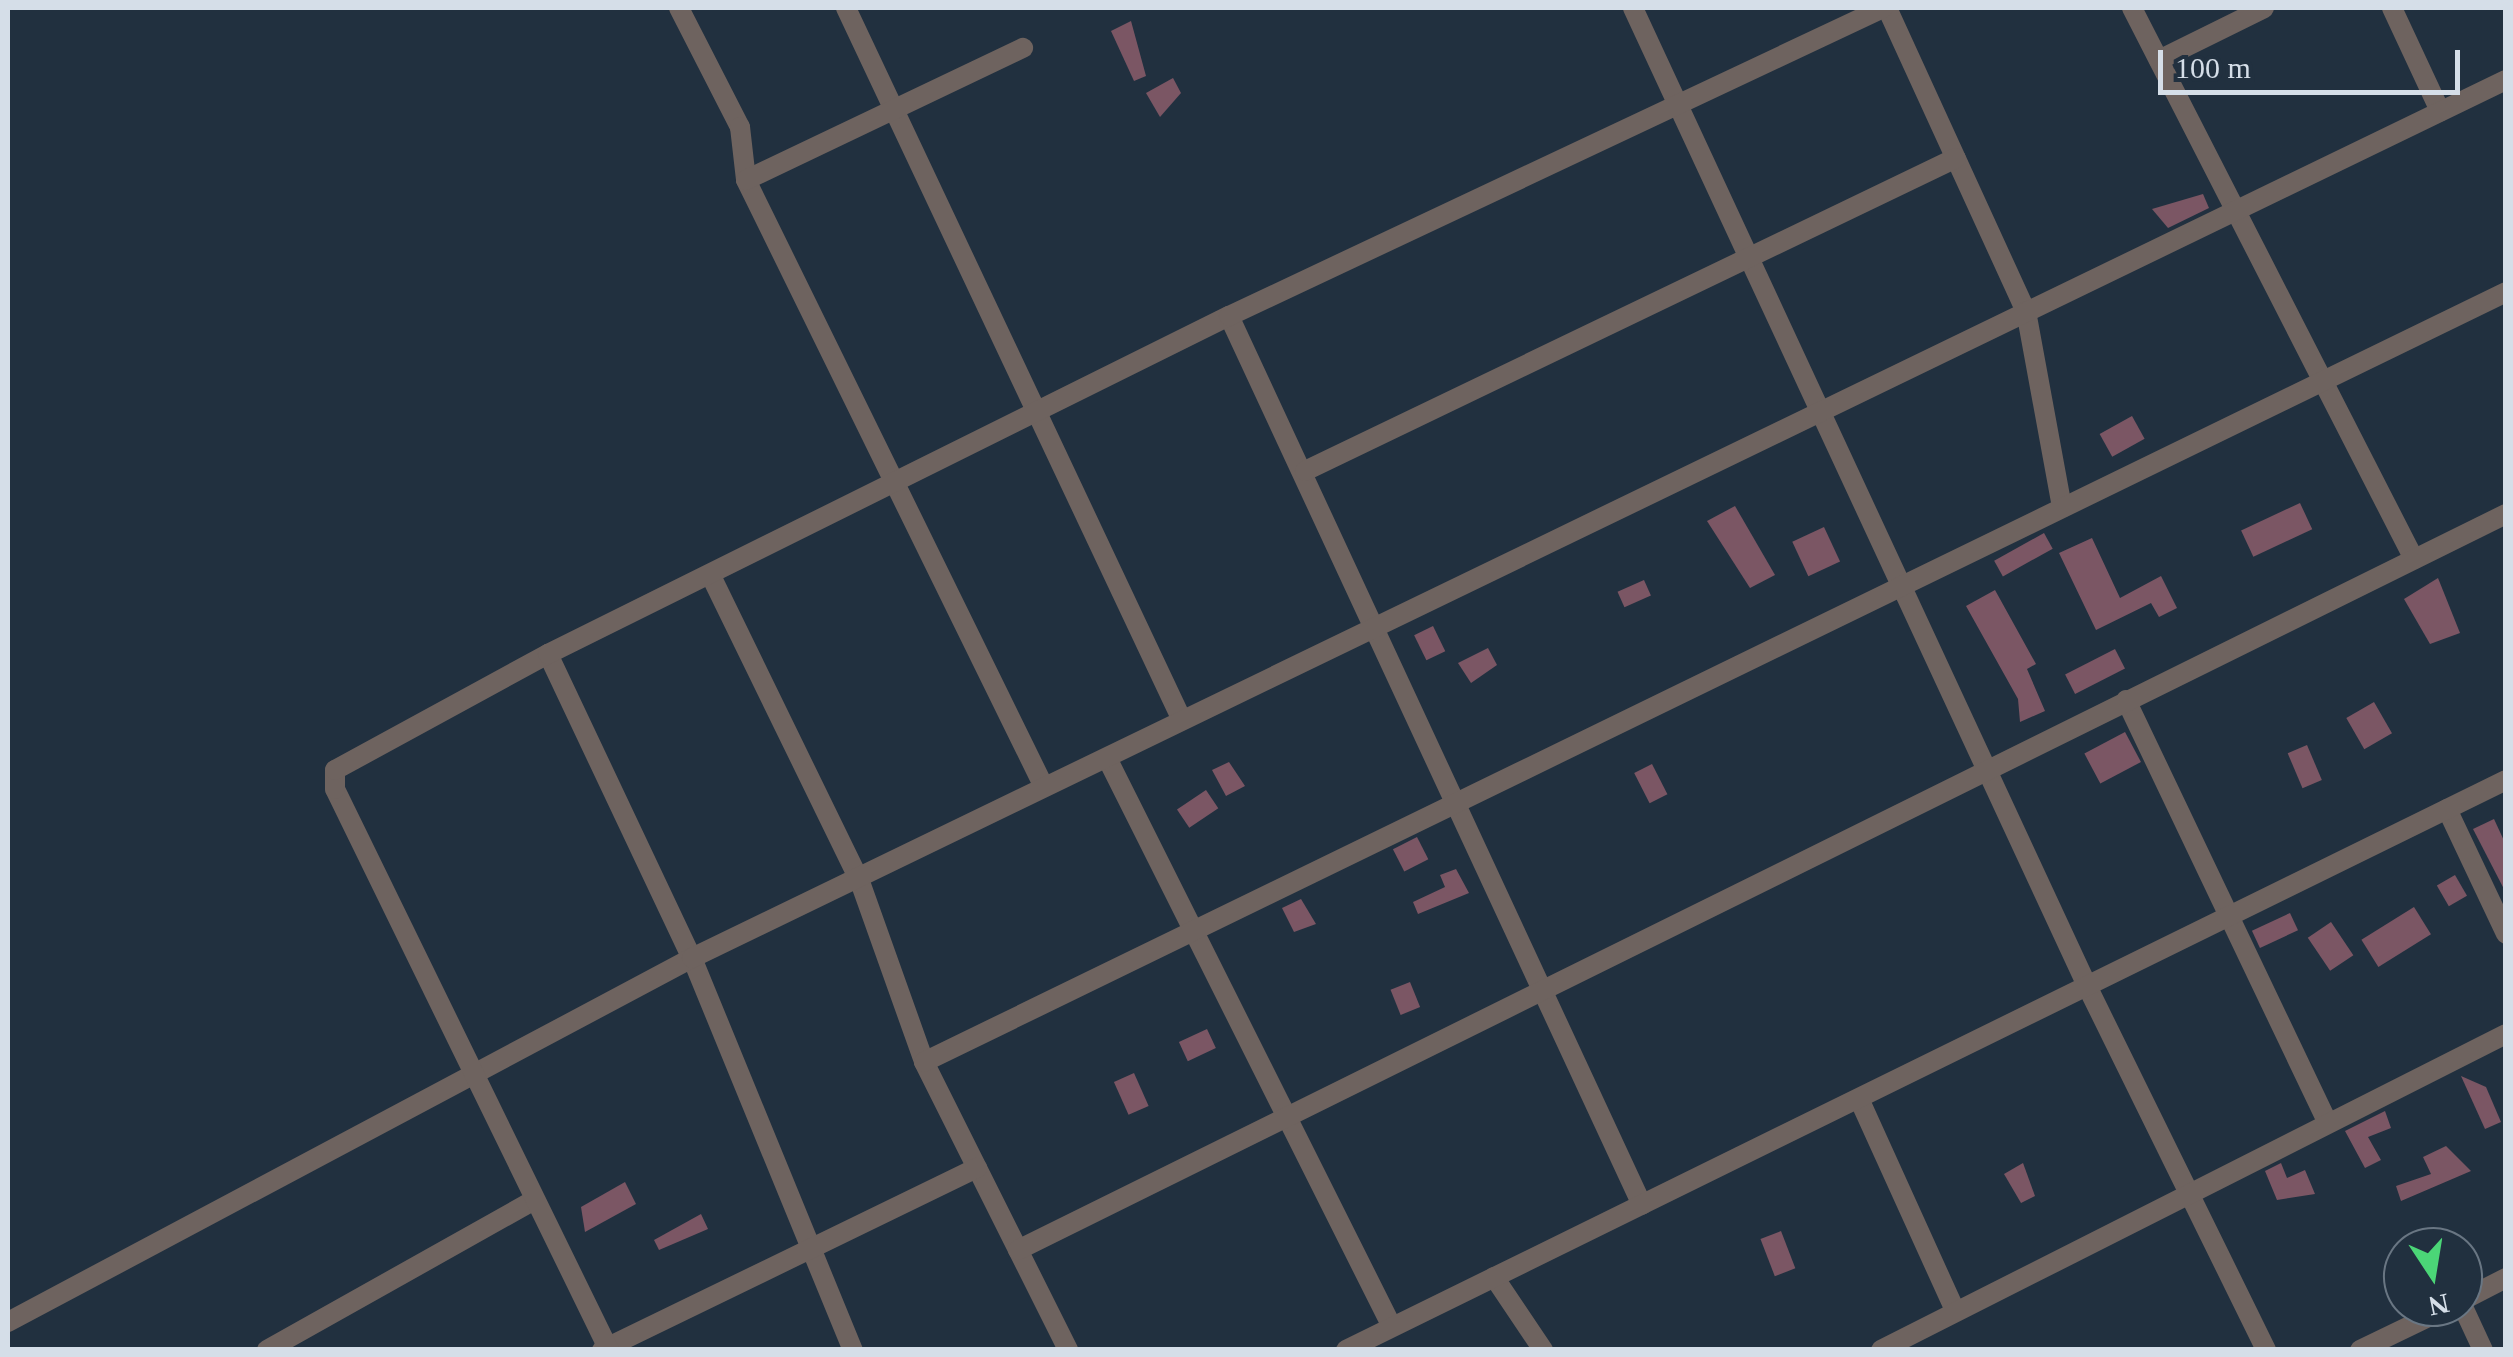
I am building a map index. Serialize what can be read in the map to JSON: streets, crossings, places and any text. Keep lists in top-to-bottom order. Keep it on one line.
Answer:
{"scale_bar":"100 m","north":"bottom"}
